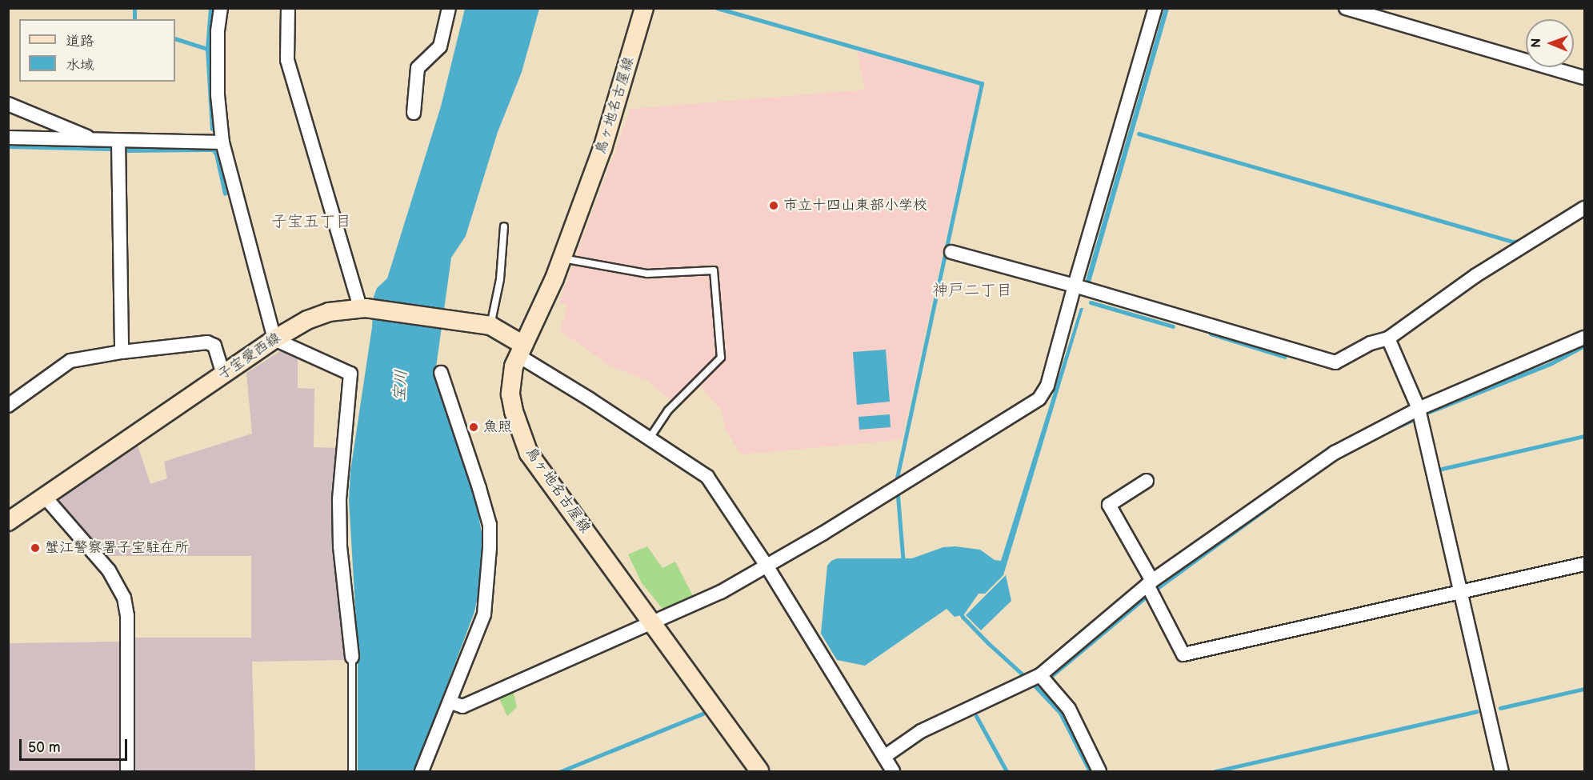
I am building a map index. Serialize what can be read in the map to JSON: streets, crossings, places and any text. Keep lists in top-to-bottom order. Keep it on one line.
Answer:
{"streets":{"main road":["鳥ヶ地名古屋線","子宝愛西線"]},"crossings":[["鳥ヶ地名古屋線","子宝愛西線"]],"districts":["子宝五丁目","神戸二丁目"],"water":["宝川"],"places":["市立十四山東部小学校","魚照","蟹江警察署子宝駐在所"],"legend":["道路","水域"],"scale_bar":"50 m","north":"left"}
